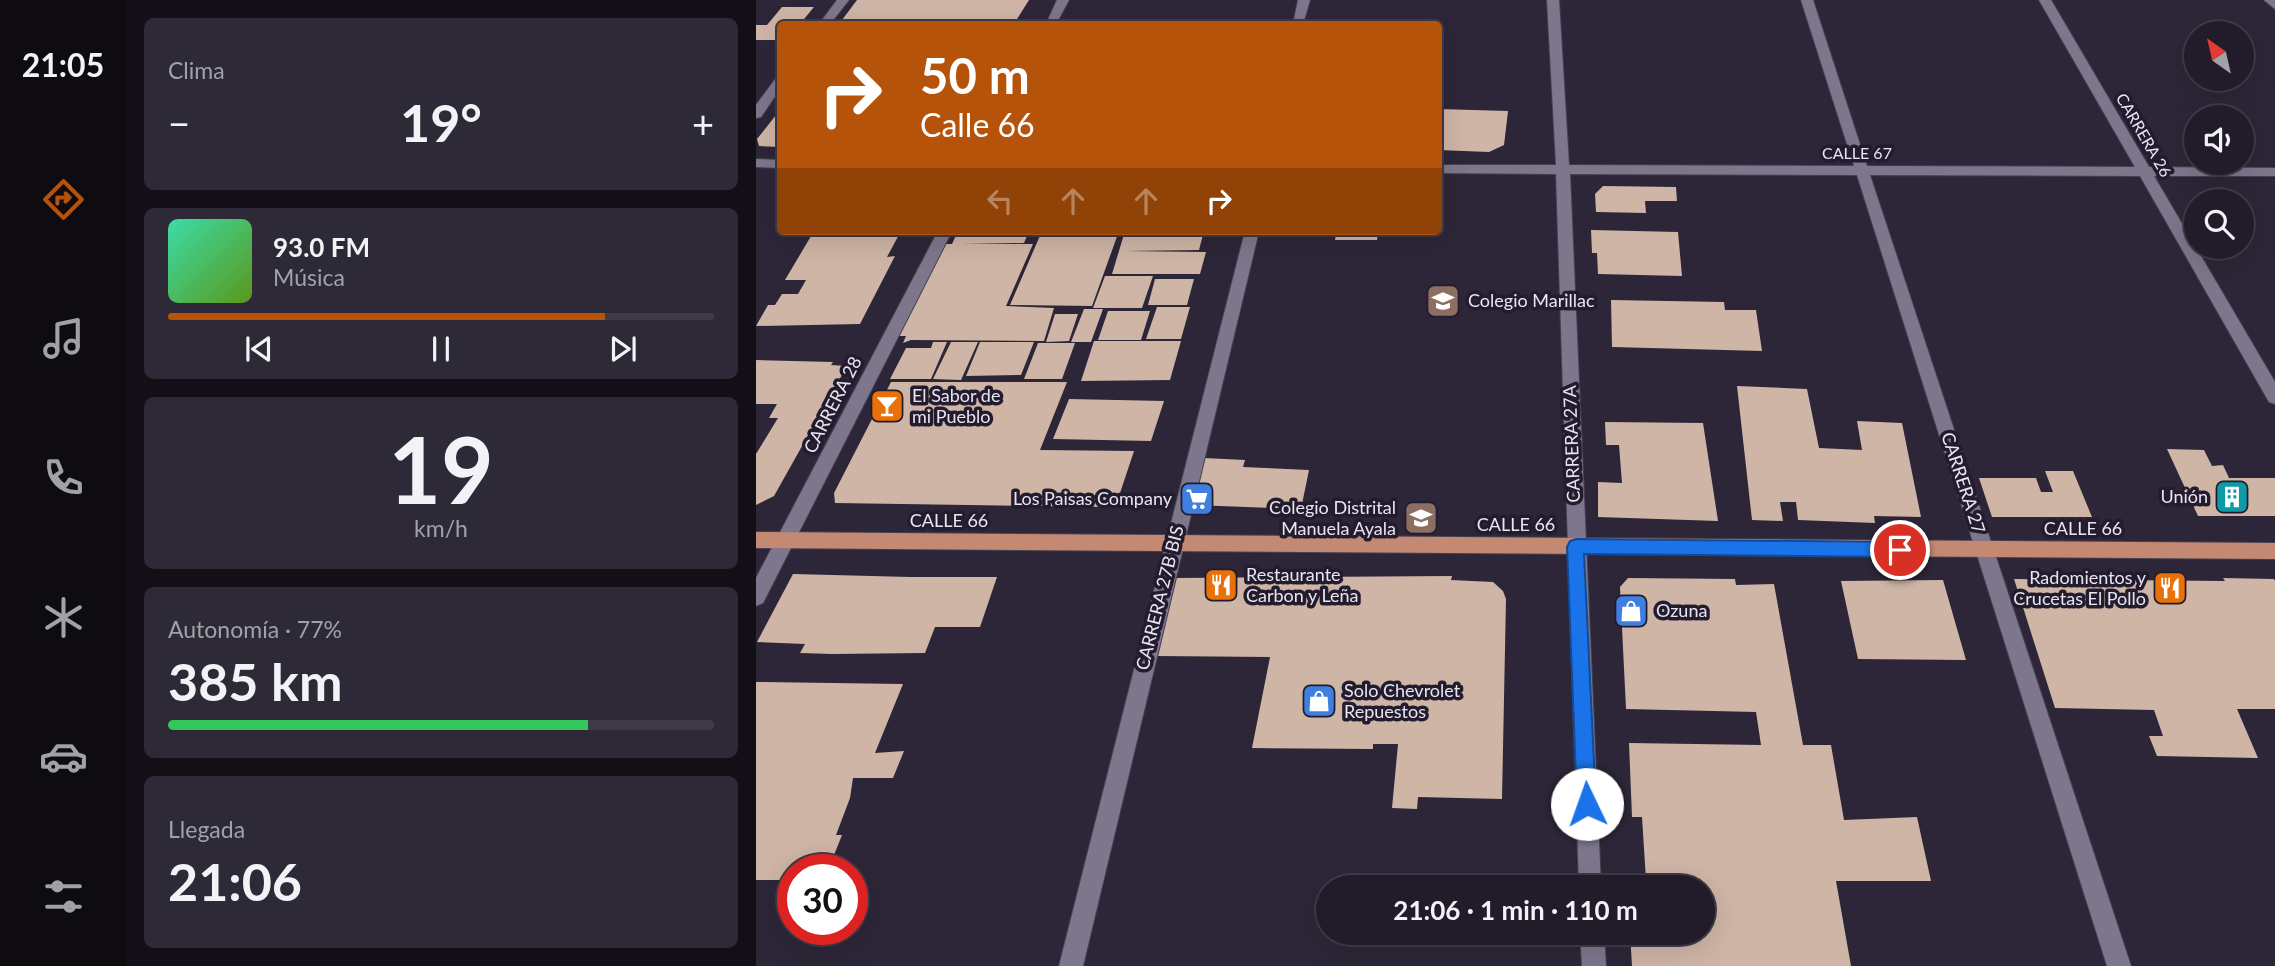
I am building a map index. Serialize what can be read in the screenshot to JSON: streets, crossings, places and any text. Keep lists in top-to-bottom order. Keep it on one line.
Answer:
{"streets":{"main road":["CALLE 66"],"street":["CARRERA 26","CALLE 67","CARRERA 28","CARRERA 27A","CARRERA 27","CARRERA 27B BIS"]},"crossings":[["CARRERA 26","CALLE 67"],["CALLE 67","CARRERA 27A"],["CALLE 67","CARRERA 27"],["CARRERA 28","CALLE 66"],["CARRERA 27A","CALLE 66"],["CARRERA 27","CALLE 66"],["CALLE 66","CARRERA 27B BIS"]],"places":{"school or university":["Colegio Marillac","Colegio Distrital Manuela Ayala"],"bar":["El Sabor de mi Pueblo"],"building":["Unión"],"supermarket":["Los Paisas Company"],"restaurant":["Restaurante Carbon y Leña","Radomientos y Crucetas El Pollo"],"shop":["Ozuna","Solo Chevrolet Repuestos"]},"north":"top left","page":{"tabs":"21:05","tile":["Clima",["19","km/h"],["Autonomía · 77%","385 km"],["Llegada","21:06"]],"turn":["50 m","Calle 66"],"heat":["−","19°","+"],"song":["93.0 FM","Música"],"limit":"30","trip":"21:06 · 1 min · 110 m"}}
